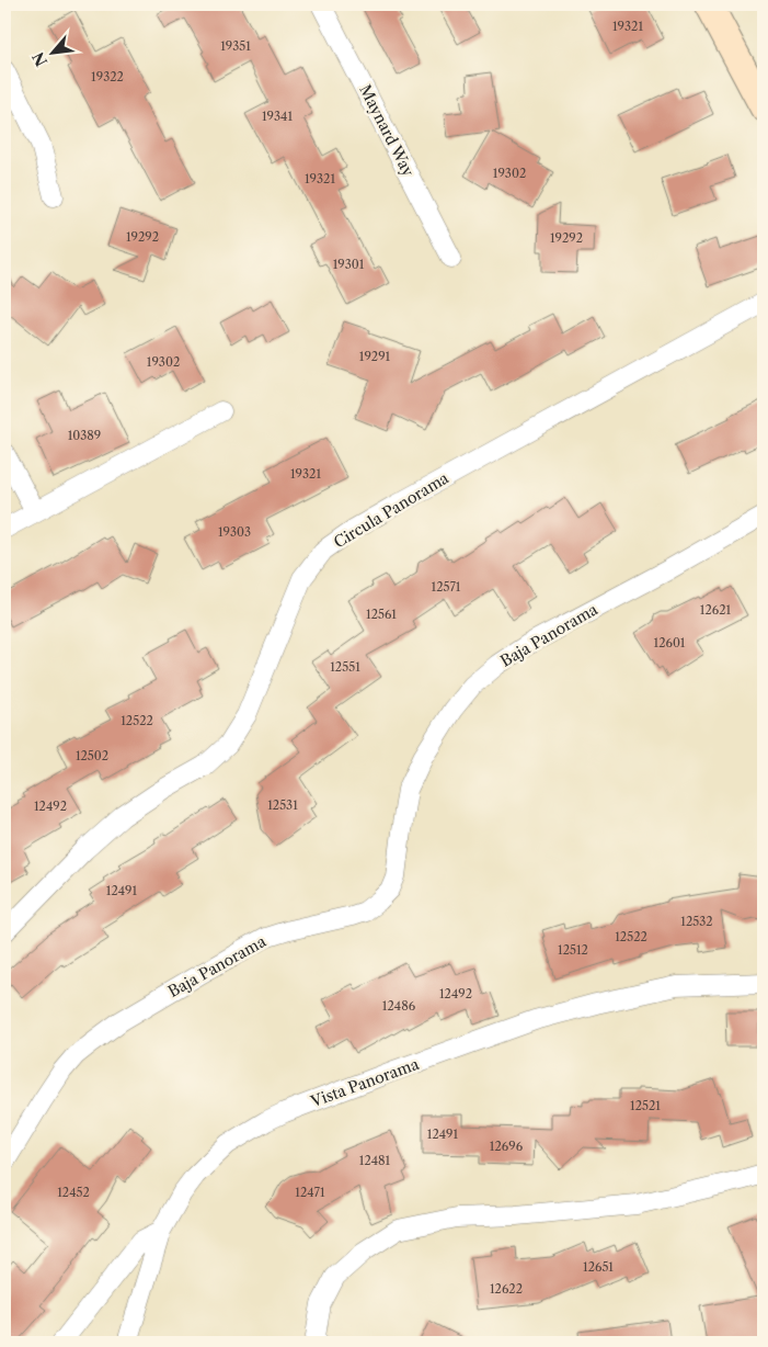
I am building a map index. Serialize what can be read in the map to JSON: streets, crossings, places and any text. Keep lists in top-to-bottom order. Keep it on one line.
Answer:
{"streets":{"street":["Maynard Way","Circula Panorama","Baja Panorama","Vista Panorama"]},"house_numbers":["19321","19351","19322","19341","19302","19321","19292","19292","19301","19291","19302","10389","19321","19303","12571","12621","12561","12601","12551","12522","12502","12531","12492","12491","12532","12522","12512","12492","12486","12521","12491","12696","12481","12452","12471","12651","12622"],"north":"bottom left"}
